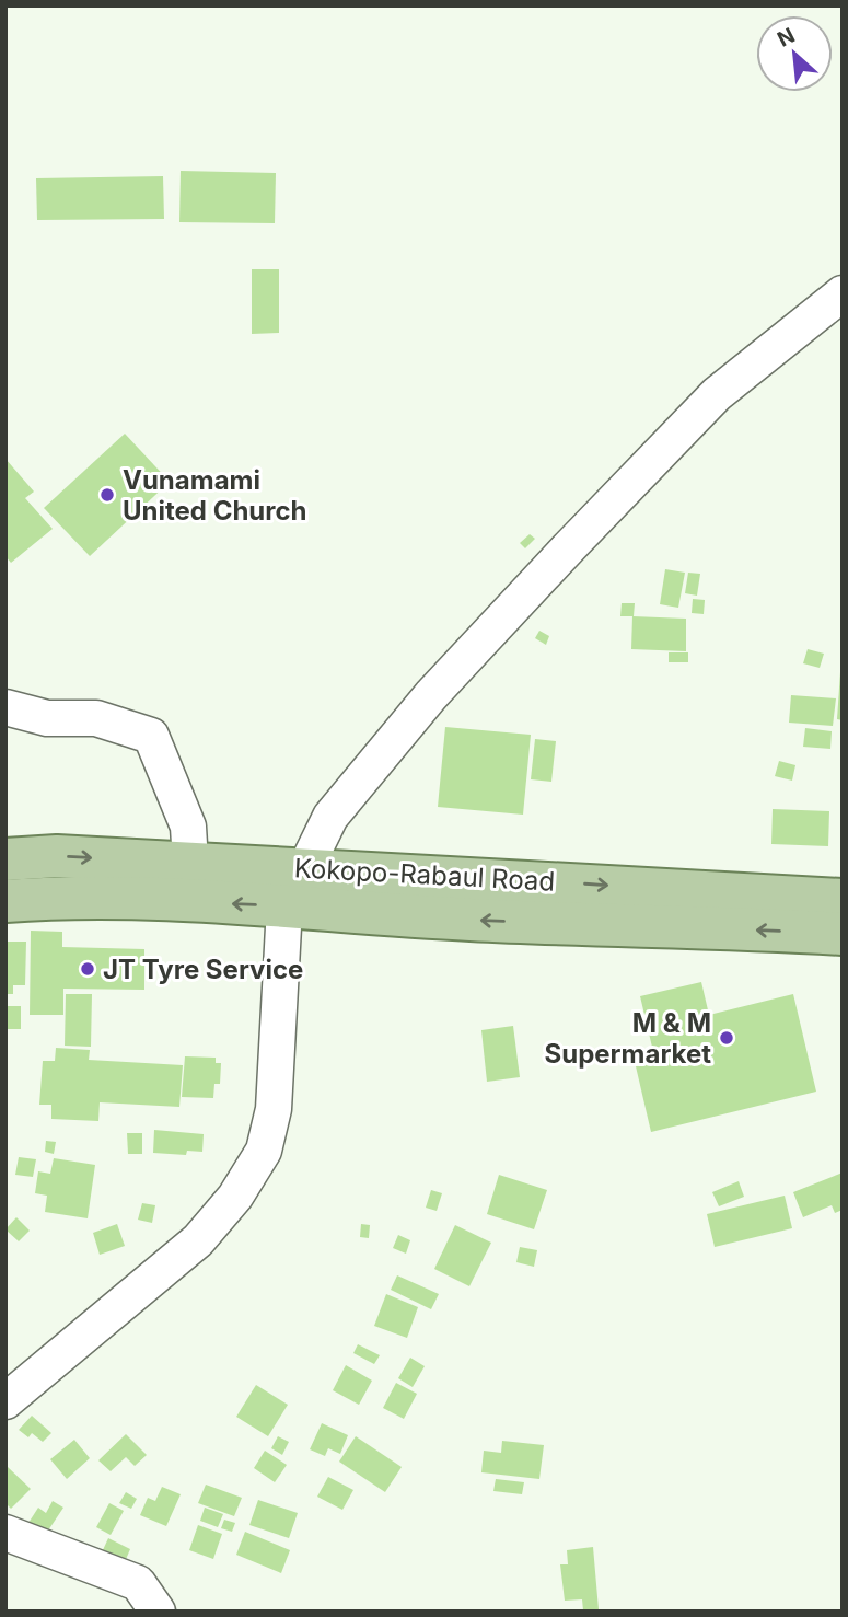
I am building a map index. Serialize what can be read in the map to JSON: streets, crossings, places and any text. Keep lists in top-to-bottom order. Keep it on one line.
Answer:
{"streets":{"main road":["Kokopo-Rabaul Road"]},"places":["Vunamami United Church","JT Tyre Service","M & M Supermarket"],"north":"top left"}
